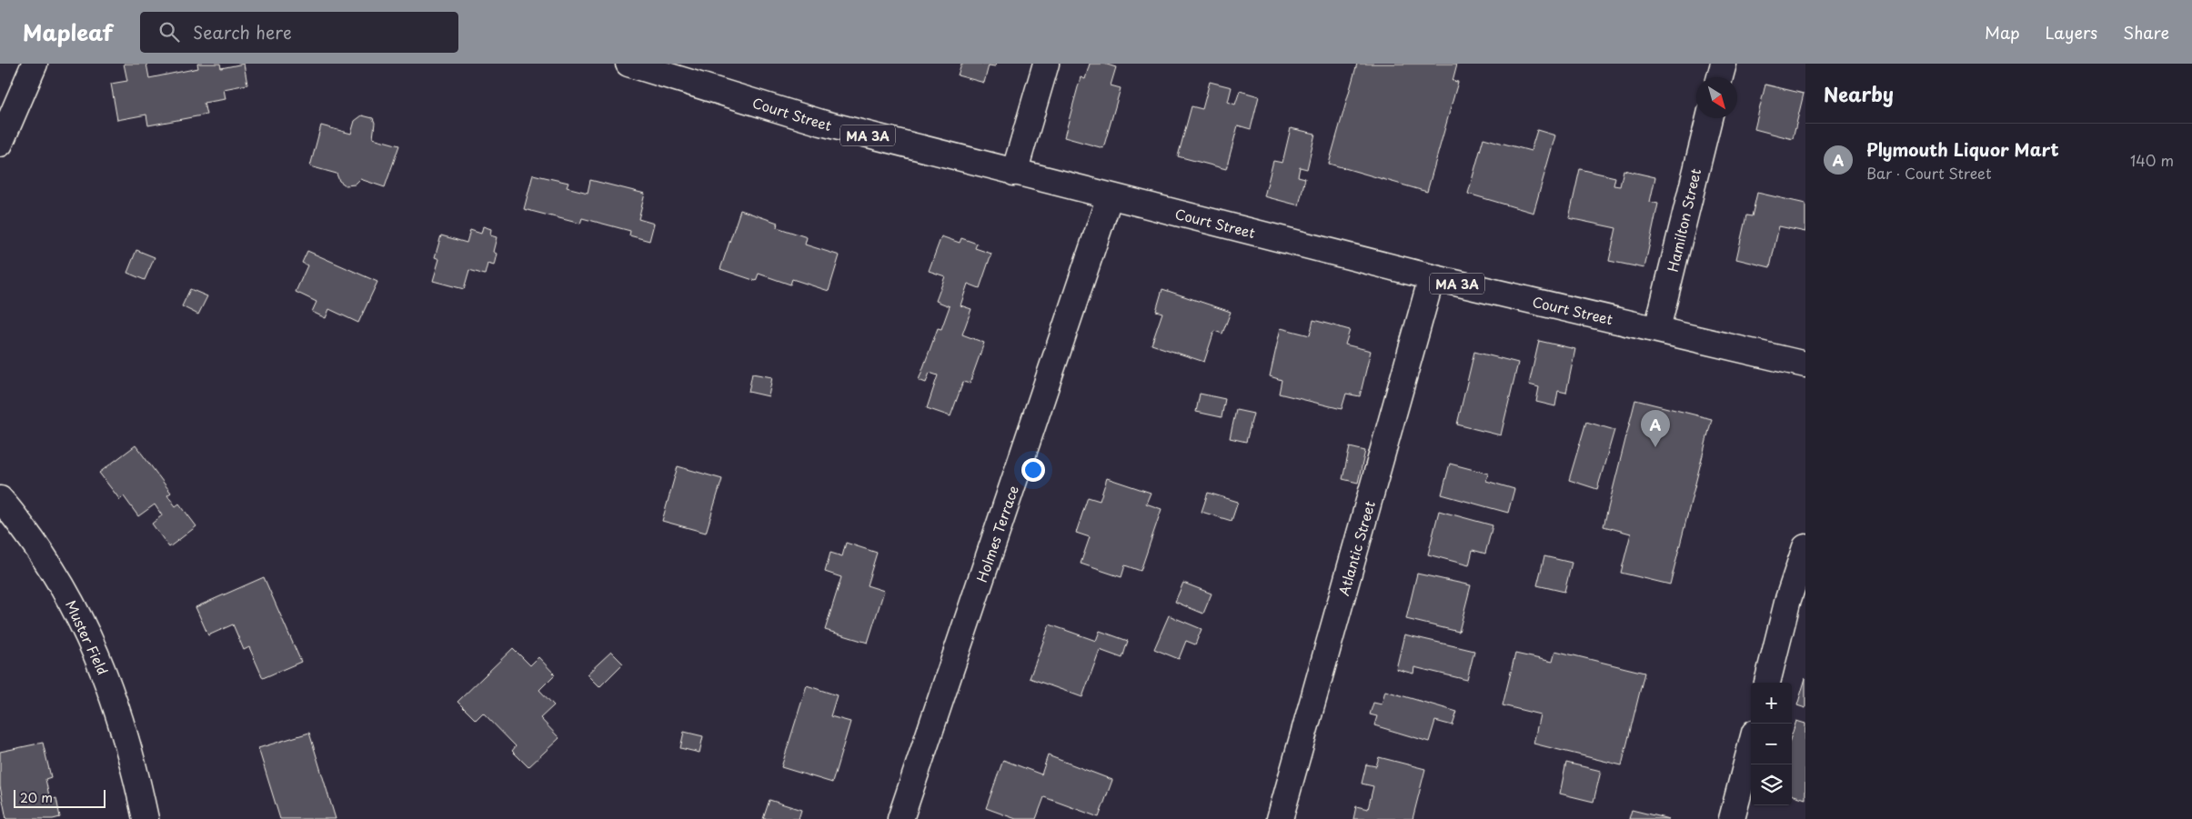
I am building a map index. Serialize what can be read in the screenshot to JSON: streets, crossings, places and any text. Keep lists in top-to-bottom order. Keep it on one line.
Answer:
{"streets":{"street":["Court Street","MA 3A","Hamilton Street","Holmes Terrace","Atlantic Street","Muster Field"]},"crossings":[["Court Street","Hamilton Street"],["Court Street","Holmes Terrace"],["Court Street","Atlantic Street"]],"scale_bar":"20 m","north":"bottom right","page":{"header":"Mapleaf","search":"Search here","nav":["Map","Layers","Share"],"heading":"Nearby","list":[{"mark":"A","name":"Plymouth Liquor Mart","note":"Bar · Court Street","value":"140 m"}],"pins":"A","map_buttons":["+","−"],"scale":"20 m"}}
